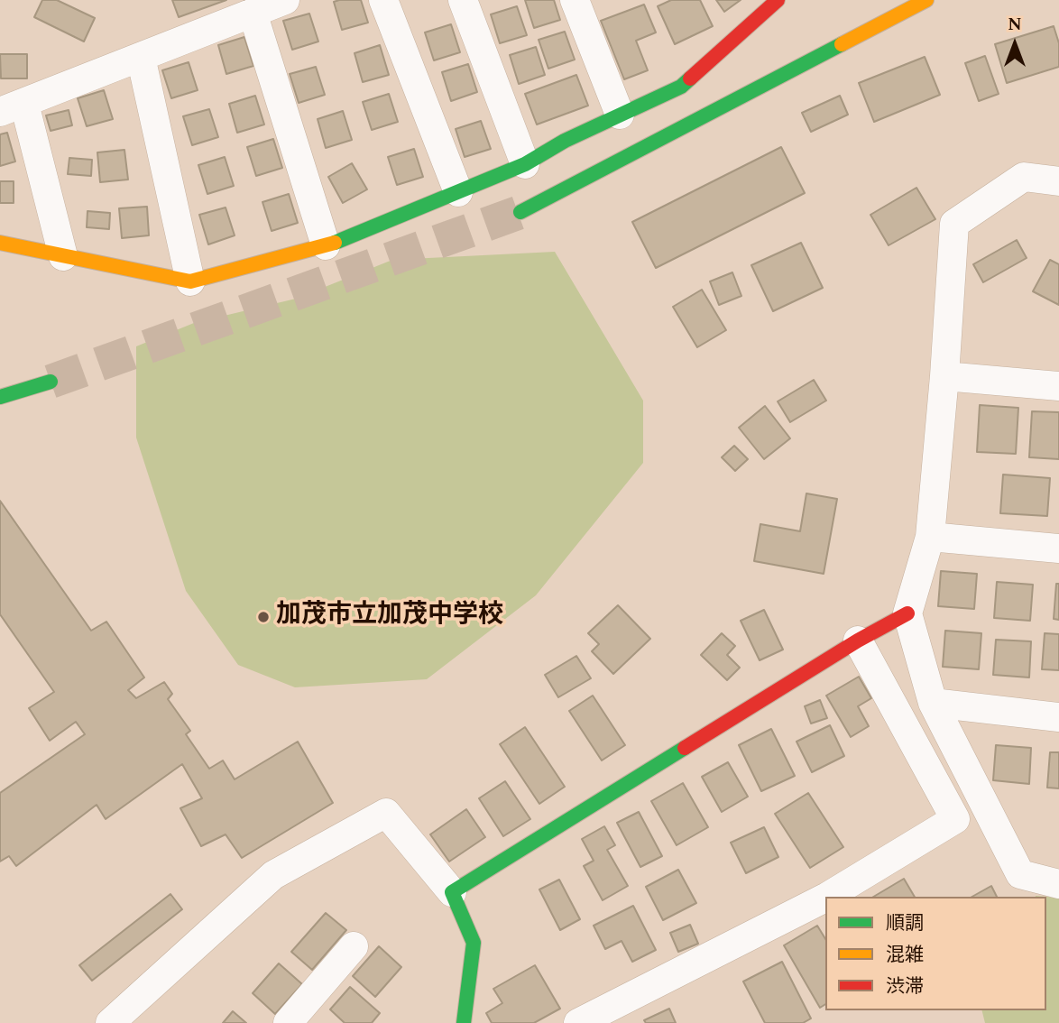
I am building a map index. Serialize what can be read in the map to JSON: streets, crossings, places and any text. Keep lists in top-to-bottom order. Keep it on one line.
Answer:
{"places":["加茂市立加茂中学校"],"legend":["順調","混雑","渋滞"],"north":"top"}
